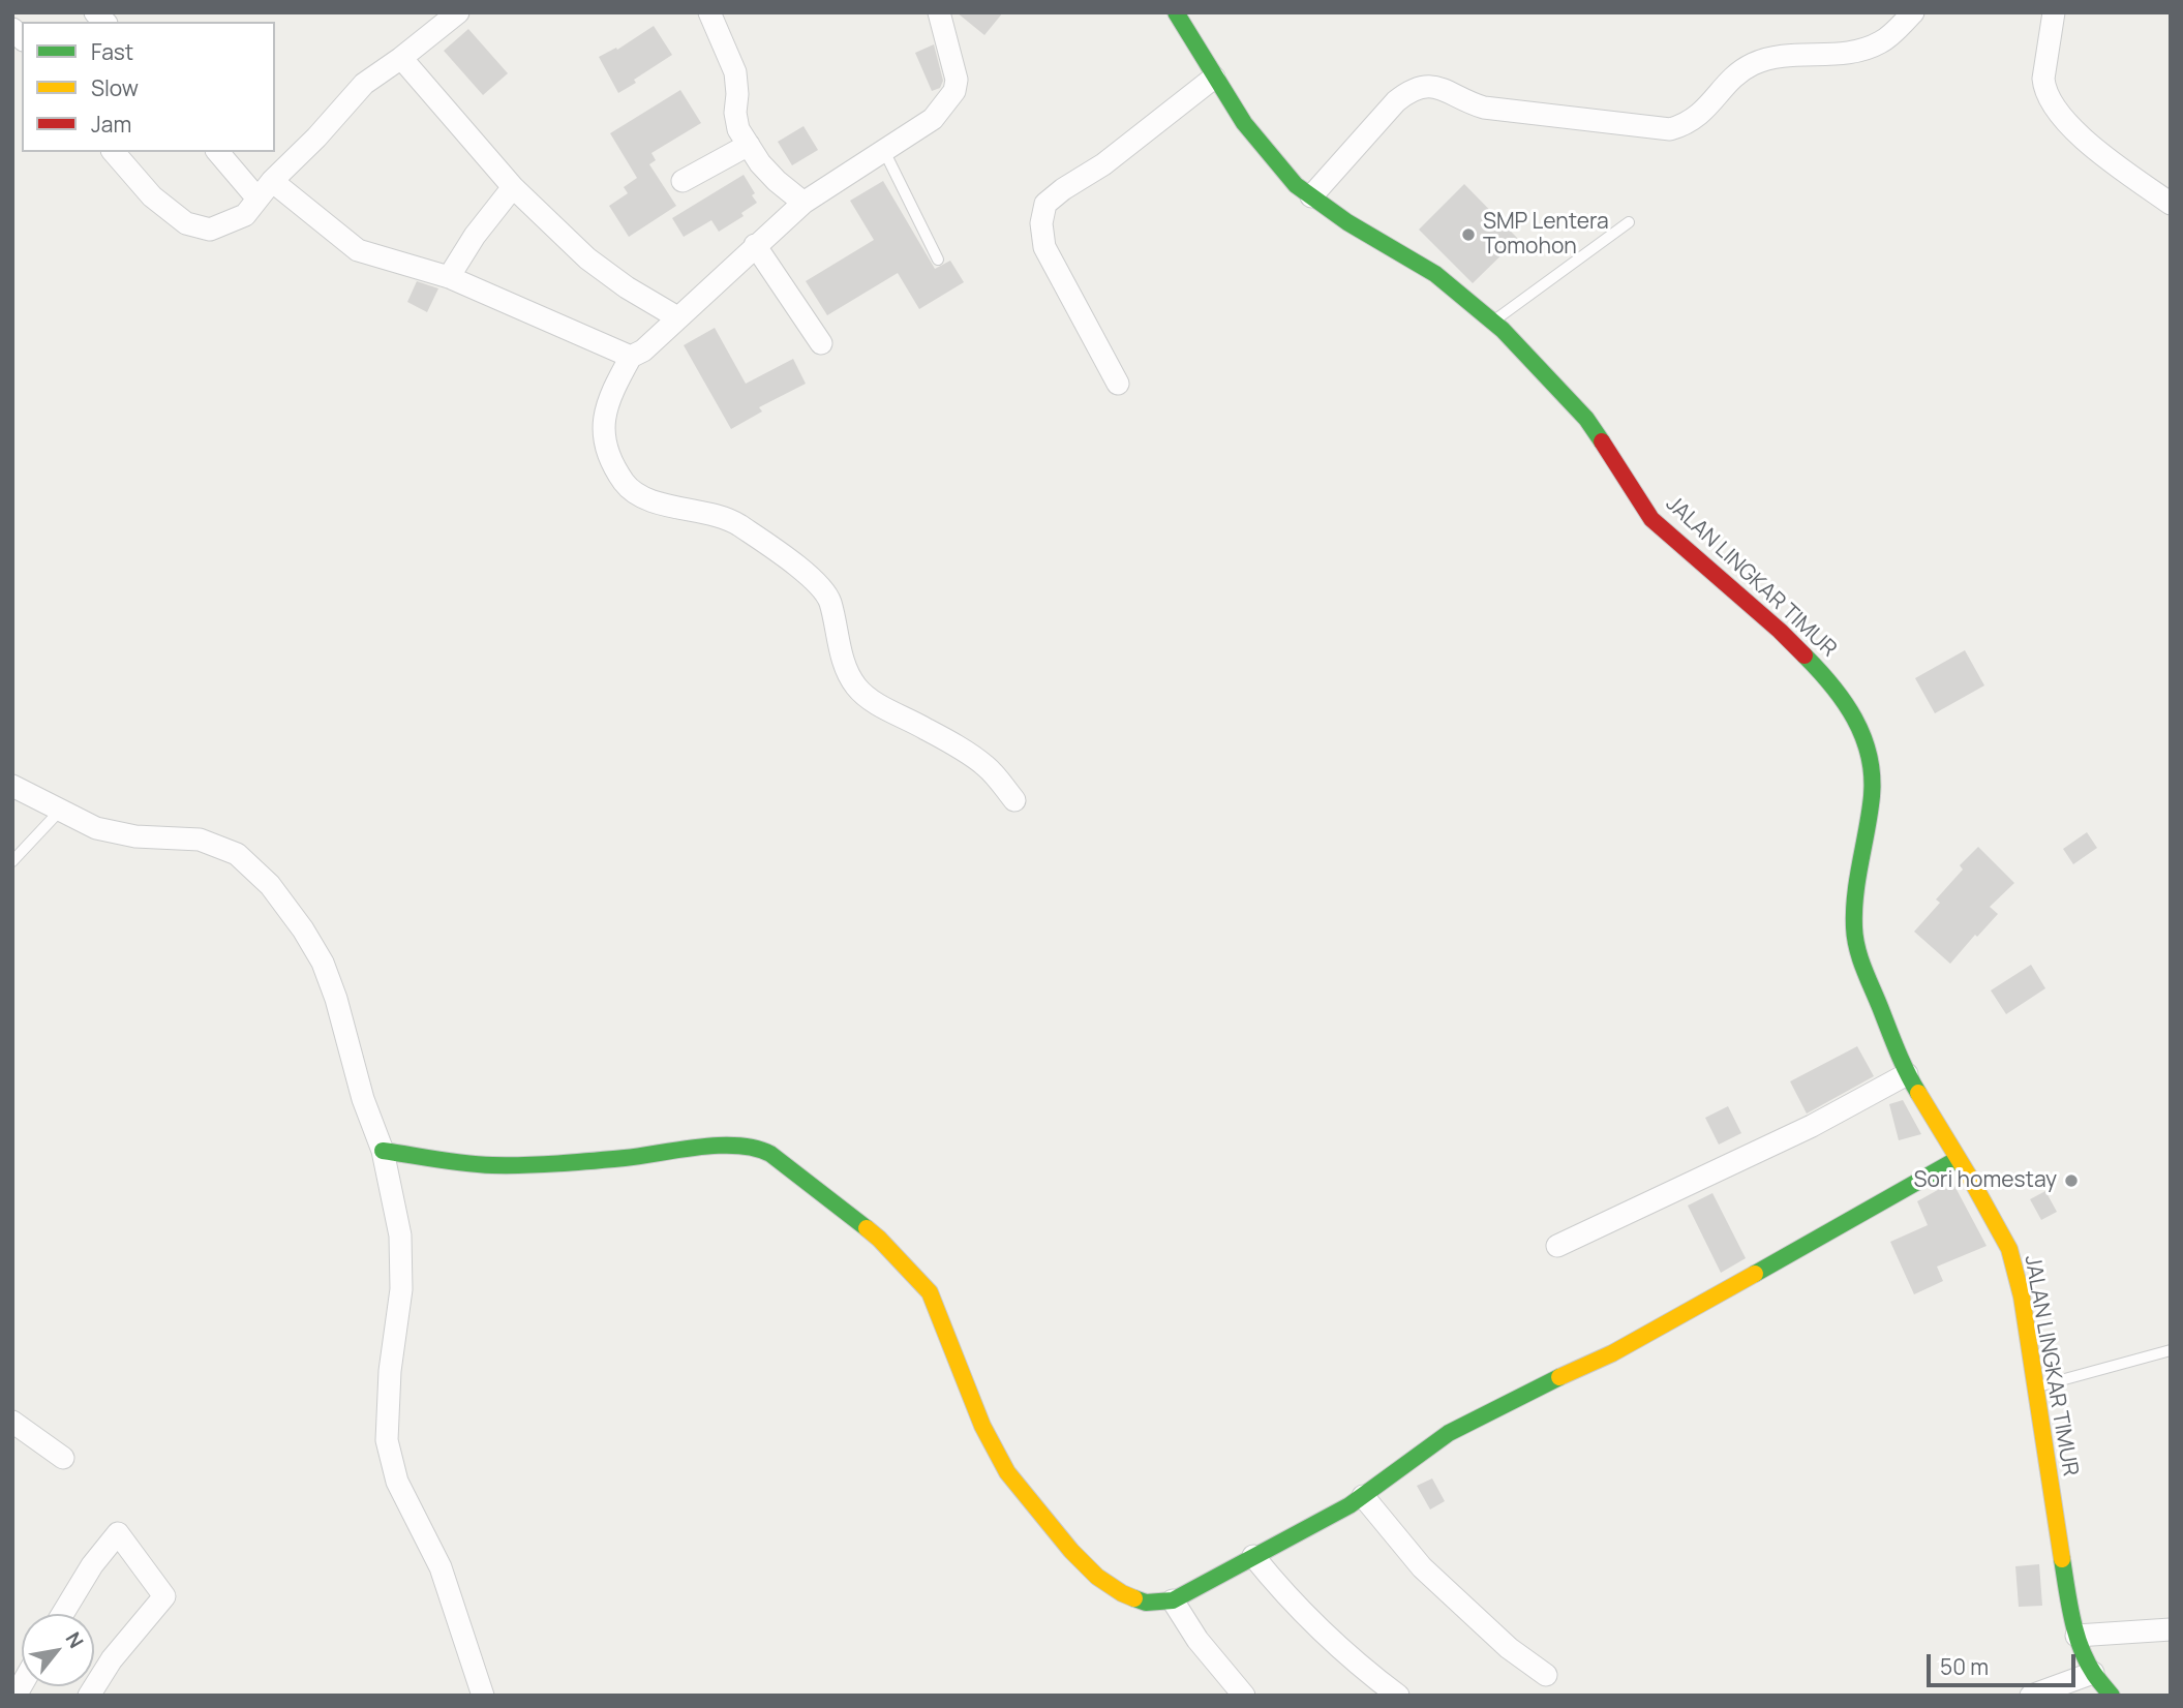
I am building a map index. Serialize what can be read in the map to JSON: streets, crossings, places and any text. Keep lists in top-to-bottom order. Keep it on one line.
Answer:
{"streets":{"main road":["JALAN LINGKAR TIMUR"]},"places":["SMP Lentera Tomohon","Sori homestay"],"legend":["Fast","Slow","Jam"],"scale_bar":"50 m","north":"top right"}
